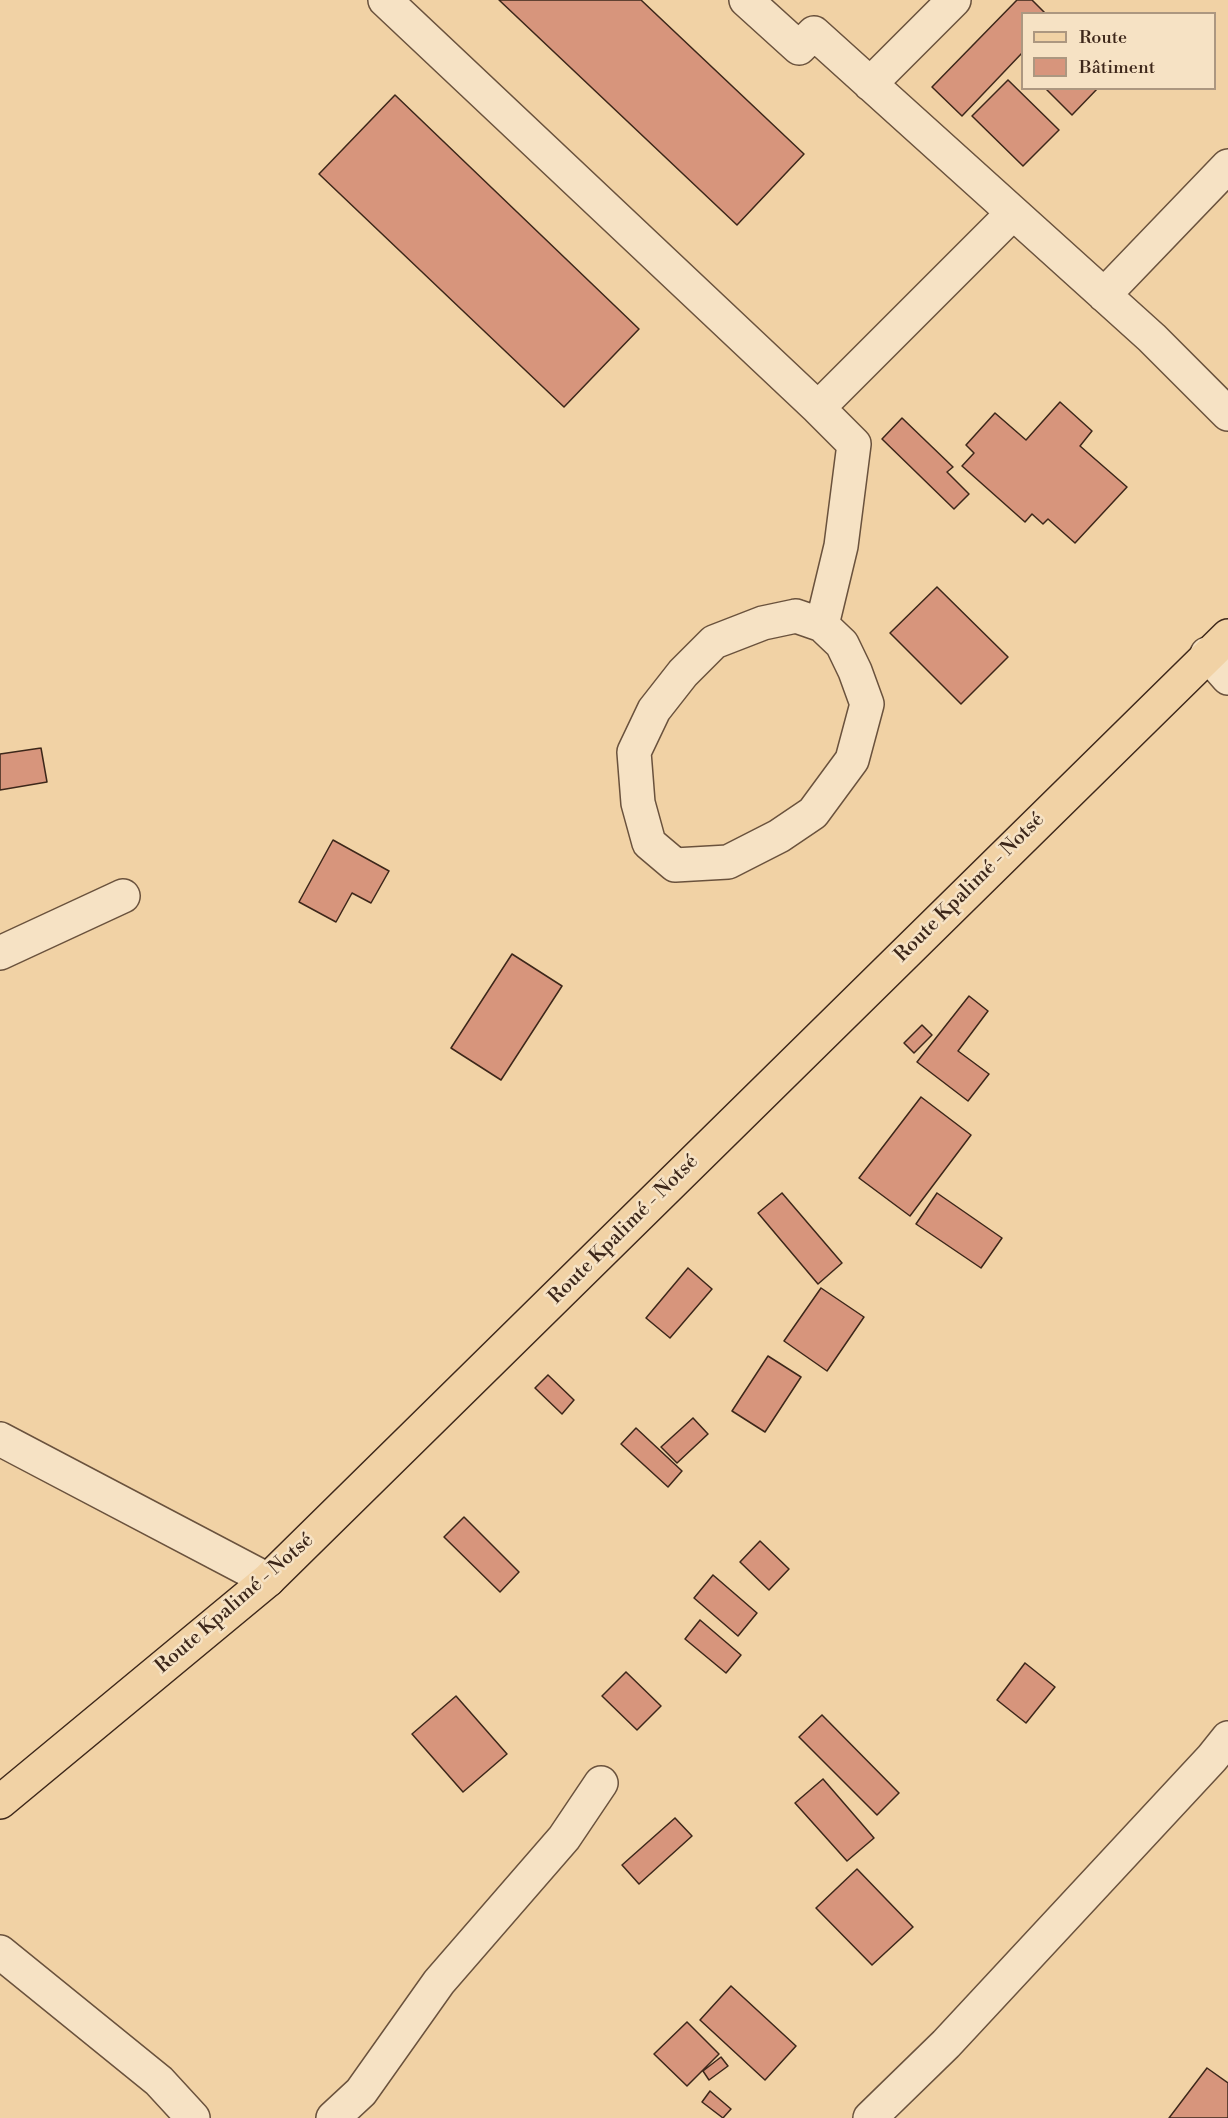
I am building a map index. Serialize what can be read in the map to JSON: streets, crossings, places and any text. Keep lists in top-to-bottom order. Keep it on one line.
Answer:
{"streets":{"main road":["Route Kpalimé - Notsé"]},"legend":["Route","Bâtiment"]}
